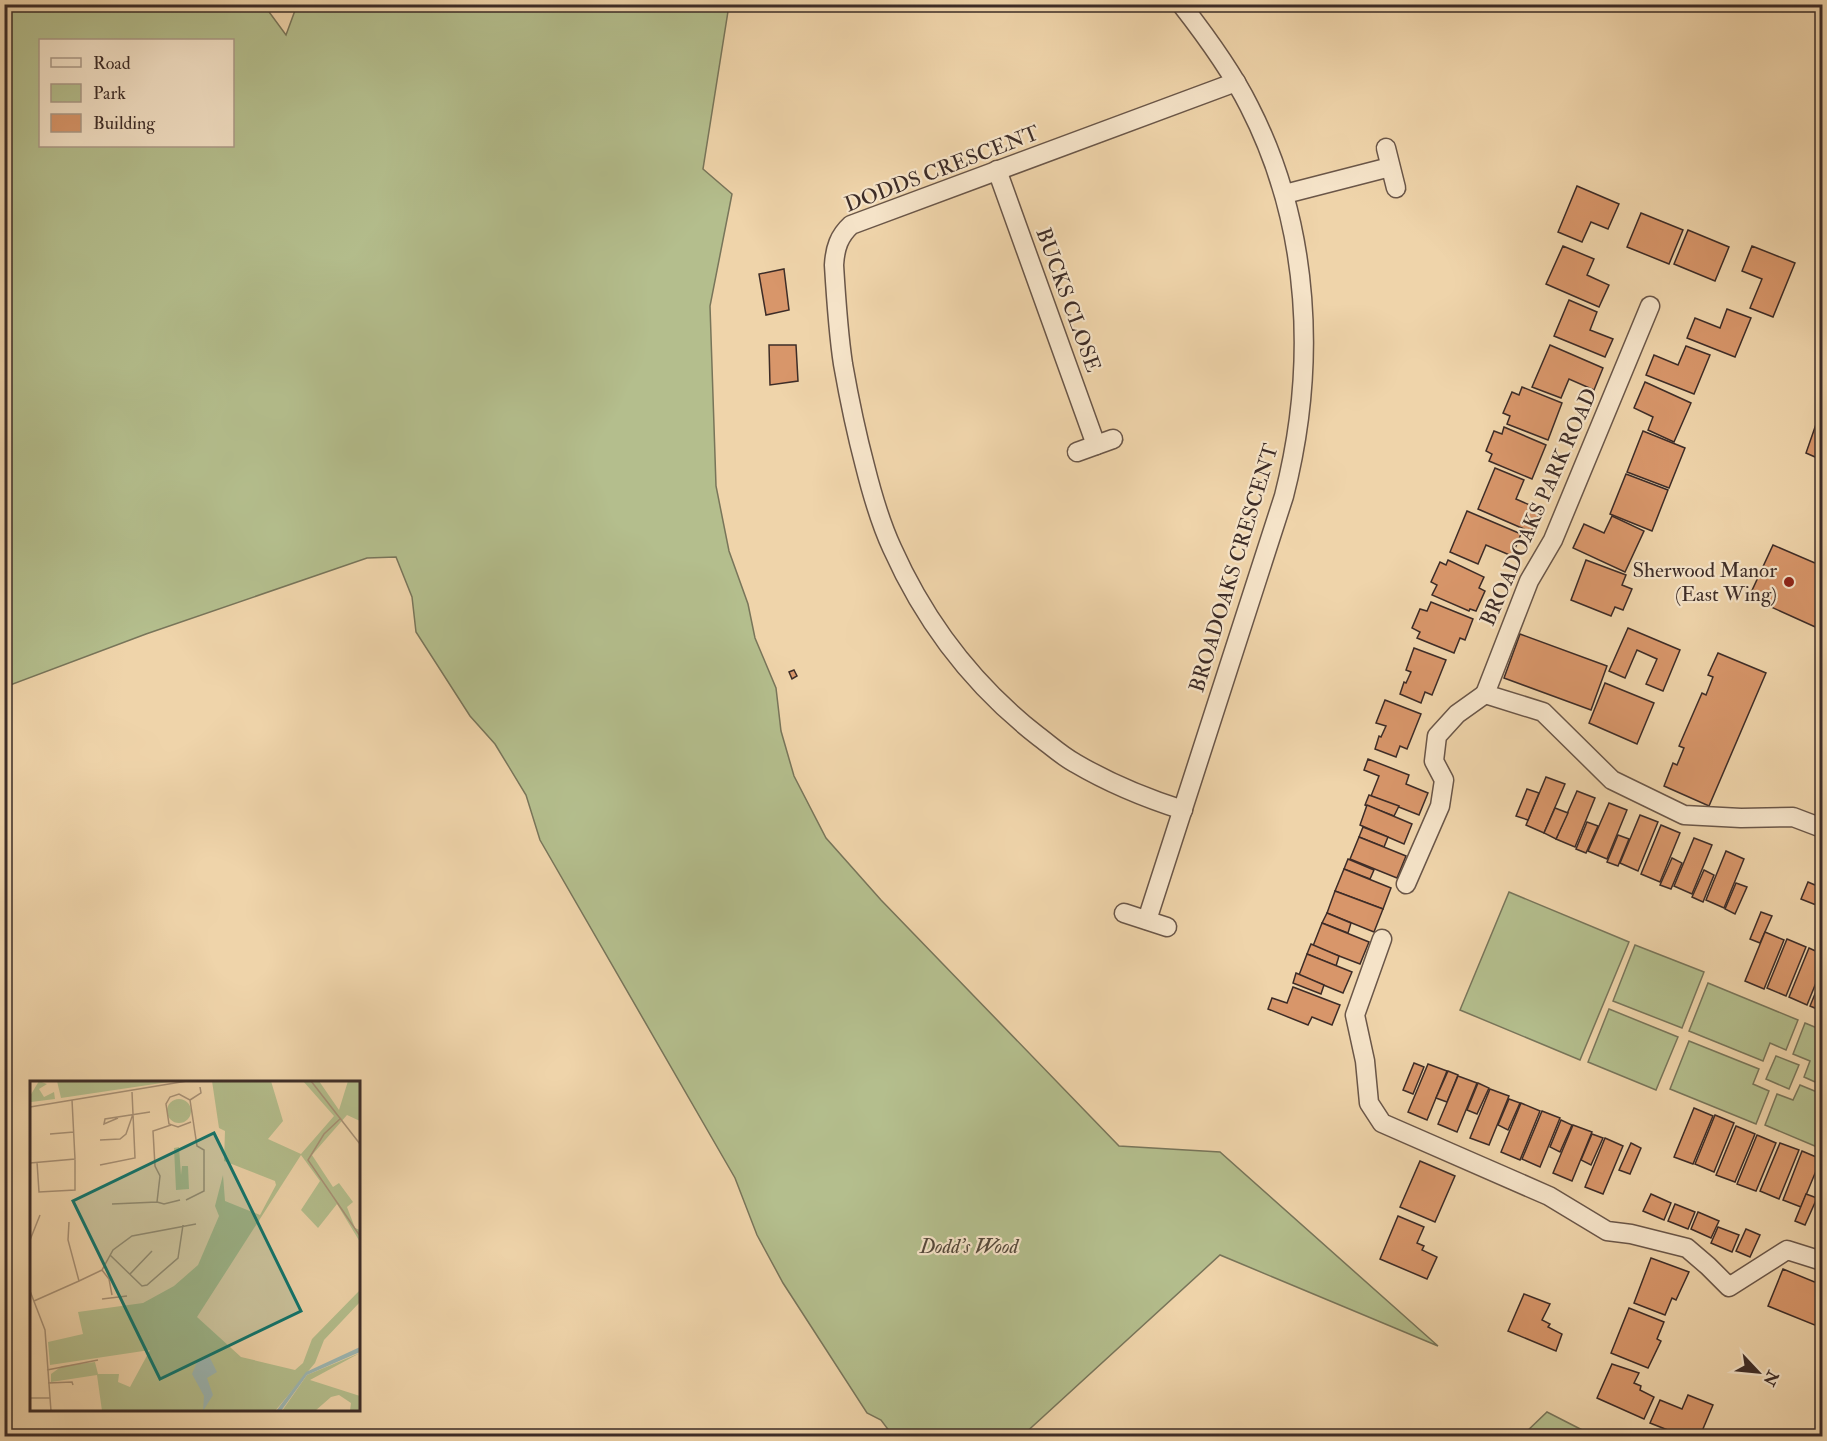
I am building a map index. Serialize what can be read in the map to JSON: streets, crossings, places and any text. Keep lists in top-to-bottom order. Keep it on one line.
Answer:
{"streets":{"street":["DODDS CRESCENT","BUCKS CLOSE","BROADOAKS PARK ROAD","BROADOAKS CRESCENT"]},"crossings":[["DODDS CRESCENT","BUCKS CLOSE"],["DODDS CRESCENT","BROADOAKS CRESCENT"]],"parks":["Dodd's Wood"],"places":["Sherwood Manor (East Wing)"],"legend":["Road","Park","Building"],"north":"bottom right"}
